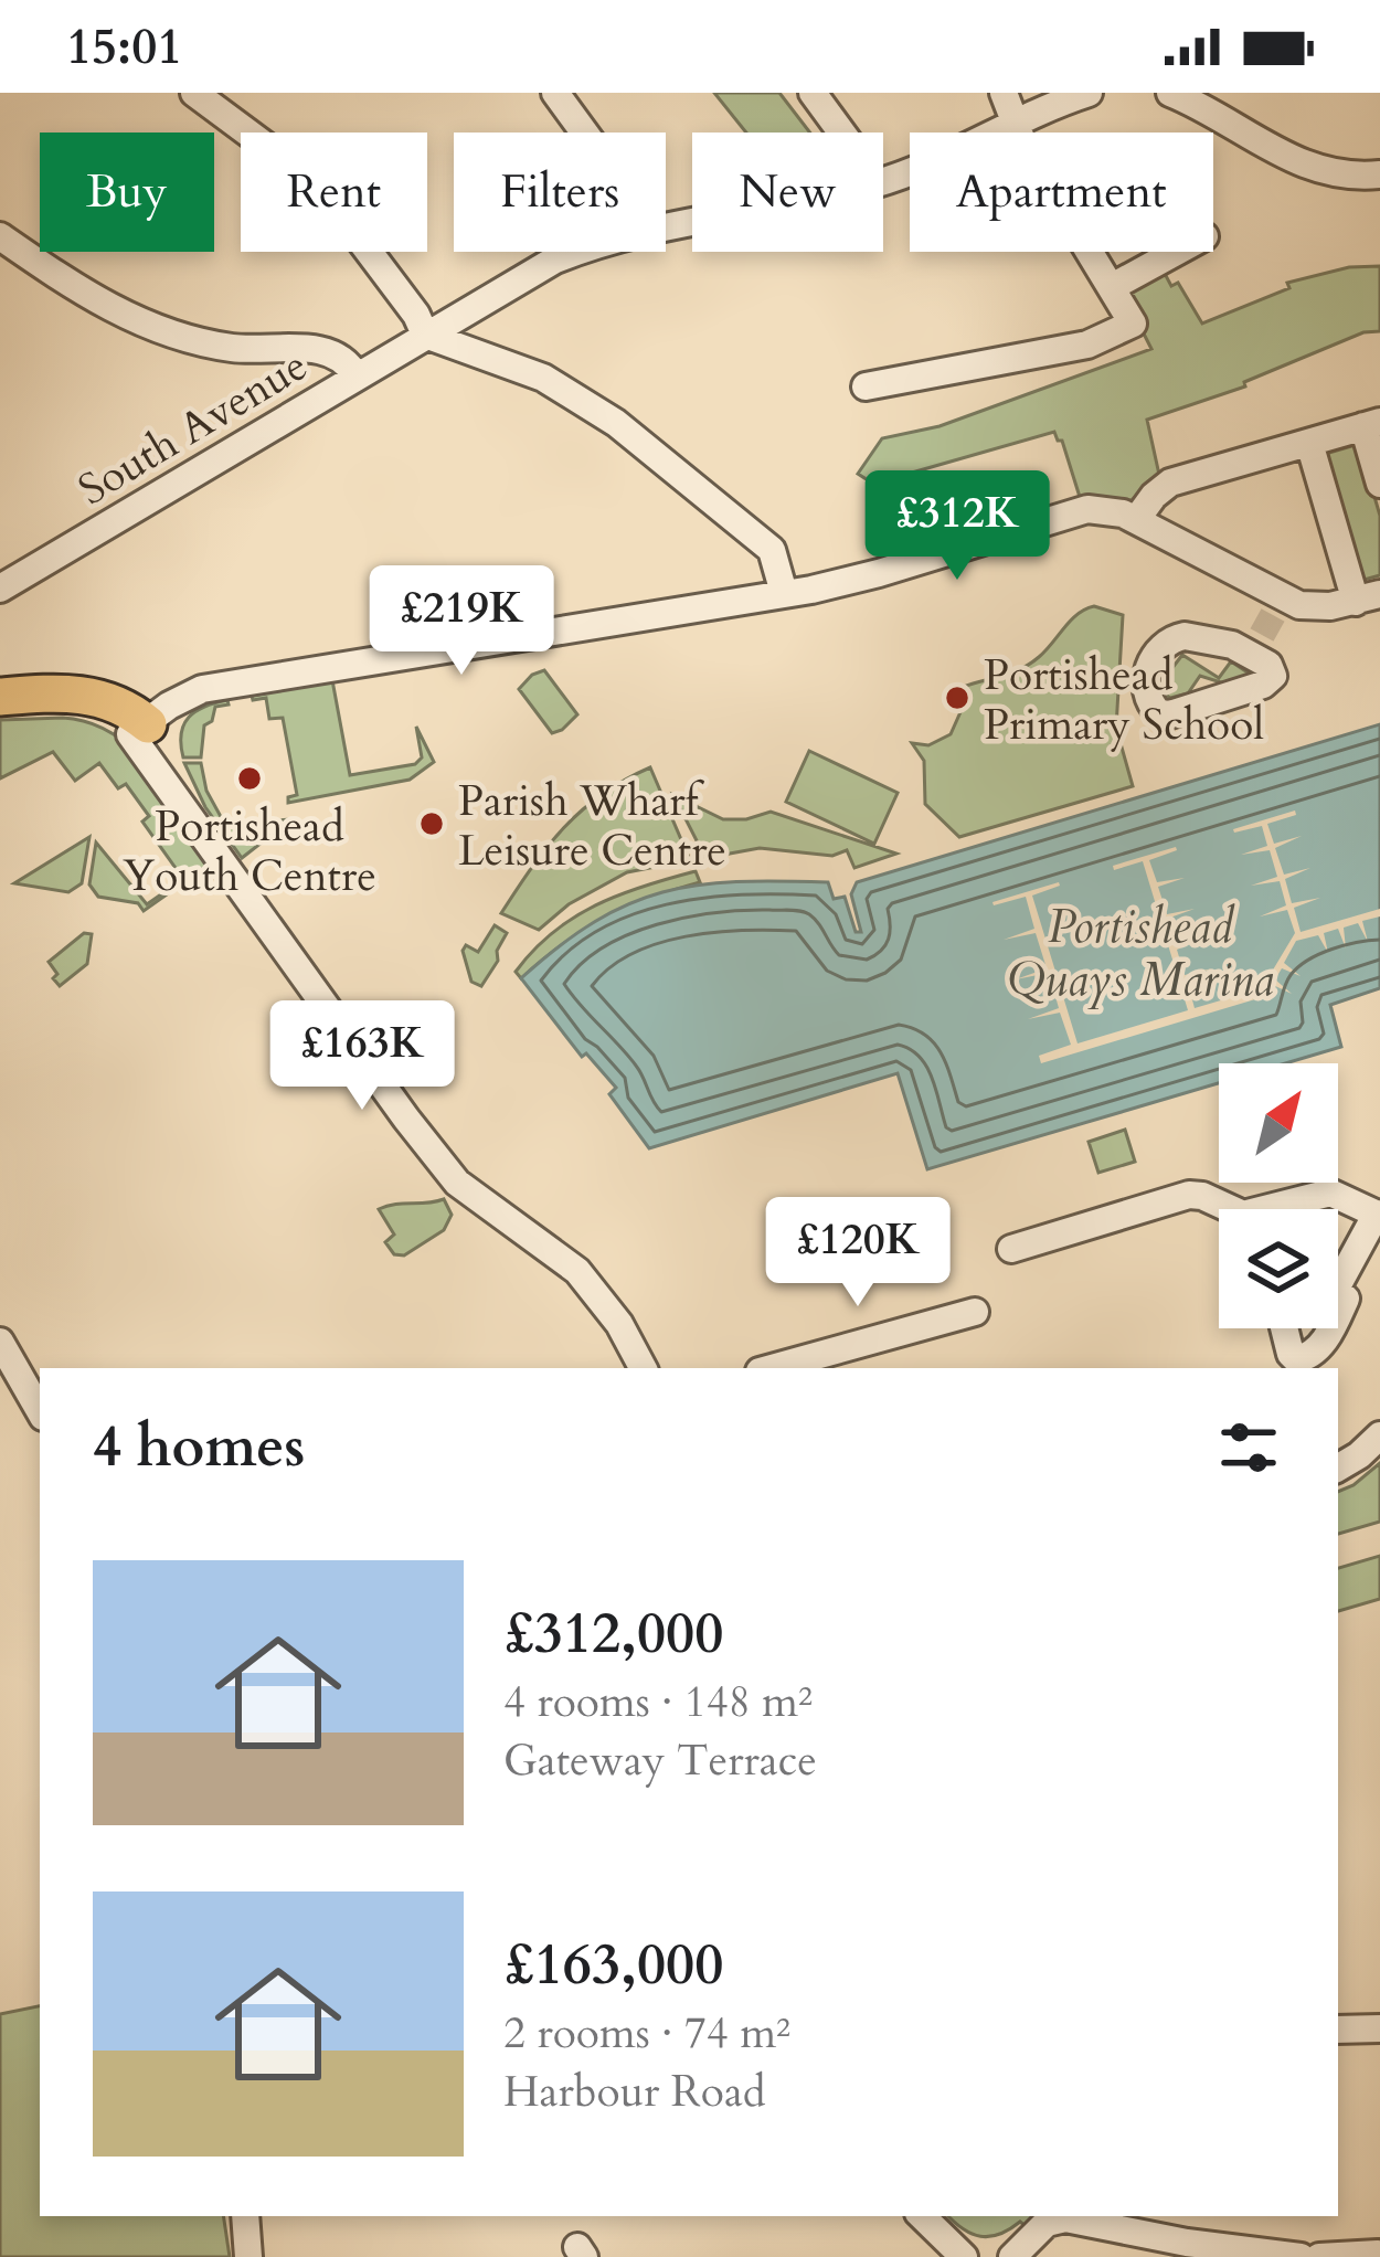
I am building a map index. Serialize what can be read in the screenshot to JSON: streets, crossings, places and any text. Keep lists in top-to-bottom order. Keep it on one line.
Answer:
{"streets":{"street":["South Avenue"]},"water":["Portishead Quays Marina"],"places":["Portishead Primary School","Portishead Youth Centre","Parish Wharf Leisure Centre"],"north":"top right","page":{"status":"15:01","chip":["Buy","Rent","Filters","New","Apartment"],"price":["£312K","£219K","£163K","£120K"],"heading":"4 homes","list":[{"name":"£312,000","note":"4 rooms · 148 m² · Gateway Terrace"},{"name":"£163,000","note":"2 rooms · 74 m² · Harbour Road"}]}}
